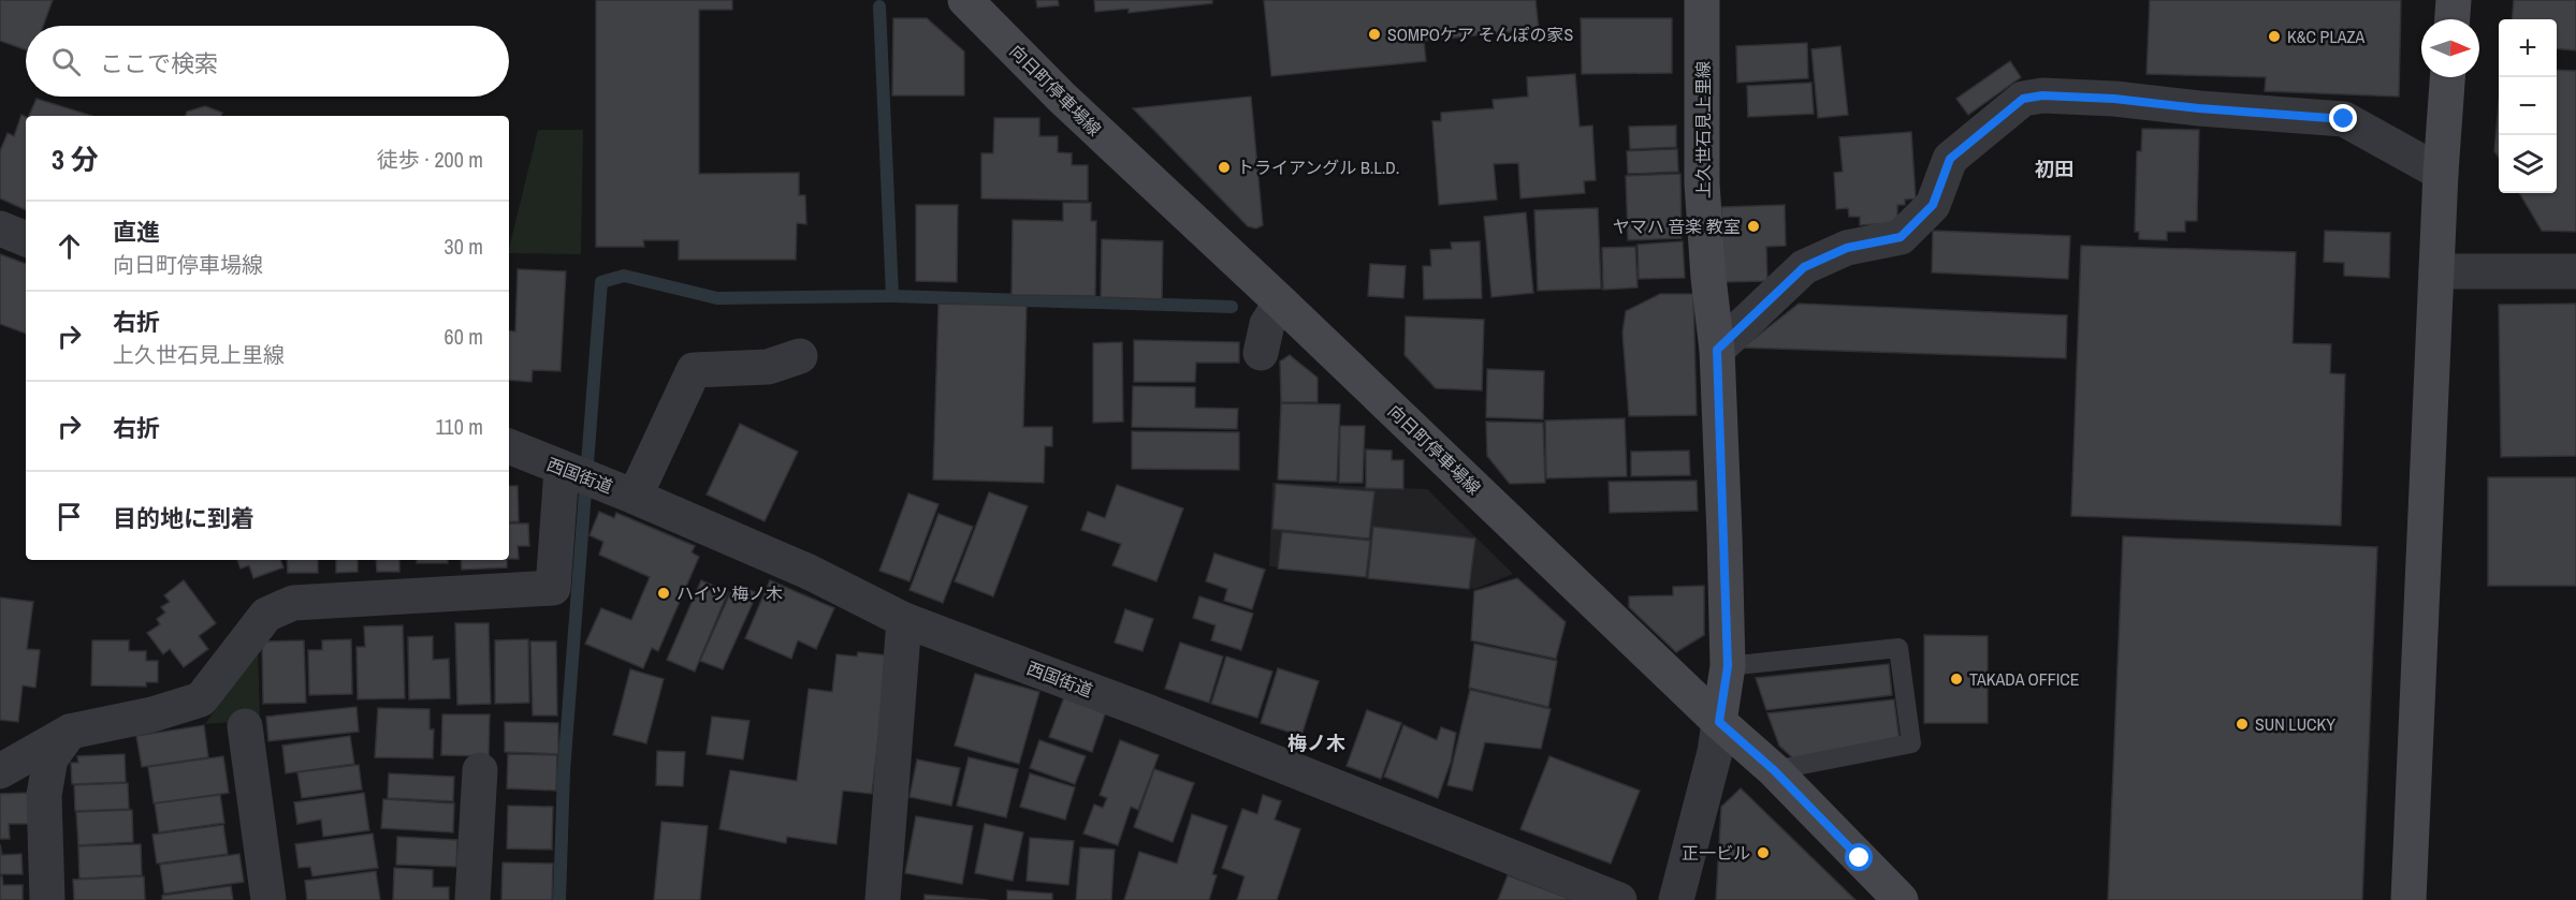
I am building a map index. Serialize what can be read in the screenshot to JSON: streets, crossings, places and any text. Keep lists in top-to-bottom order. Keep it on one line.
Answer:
{"streets":{"main road":["向日町停車場線","上久世石見上里線"],"street":["西国街道"]},"crossings":[["向日町停車場線","上久世石見上里線"]],"districts":["初田","梅ノ木"],"places":["SOMPOケア そんぽの家S","K&C PLAZA","トライアングル B.L.D.","ヤマハ 音楽 教室","ハイツ 梅ノ木","TAKADA OFFICE","SUN LUCKY","正一ビル"],"north":"right","page":{"map_buttons":["+","−"],"search":"ここで検索","heading":["3 分","徒歩 · 200 m"],"list":[["直進","向日町停車場線","30 m"],["右折","上久世石見上里線","60 m"],["右折","110 m"],"目的地に到着"]}}
